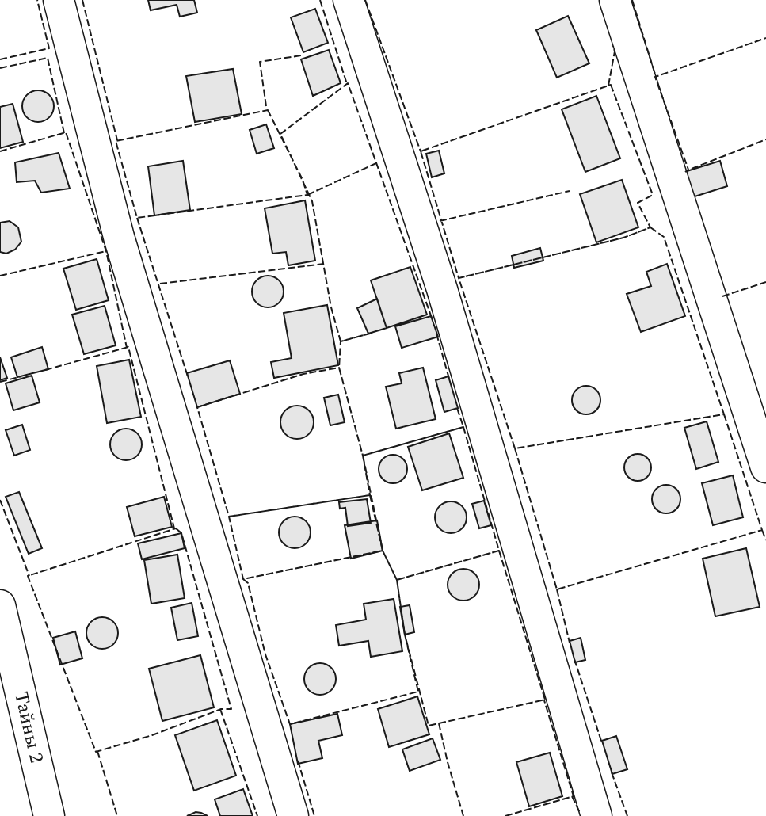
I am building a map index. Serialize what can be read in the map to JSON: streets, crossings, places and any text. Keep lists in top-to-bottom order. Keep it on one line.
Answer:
{"streets":{"street":["Тайны 2"]}}
